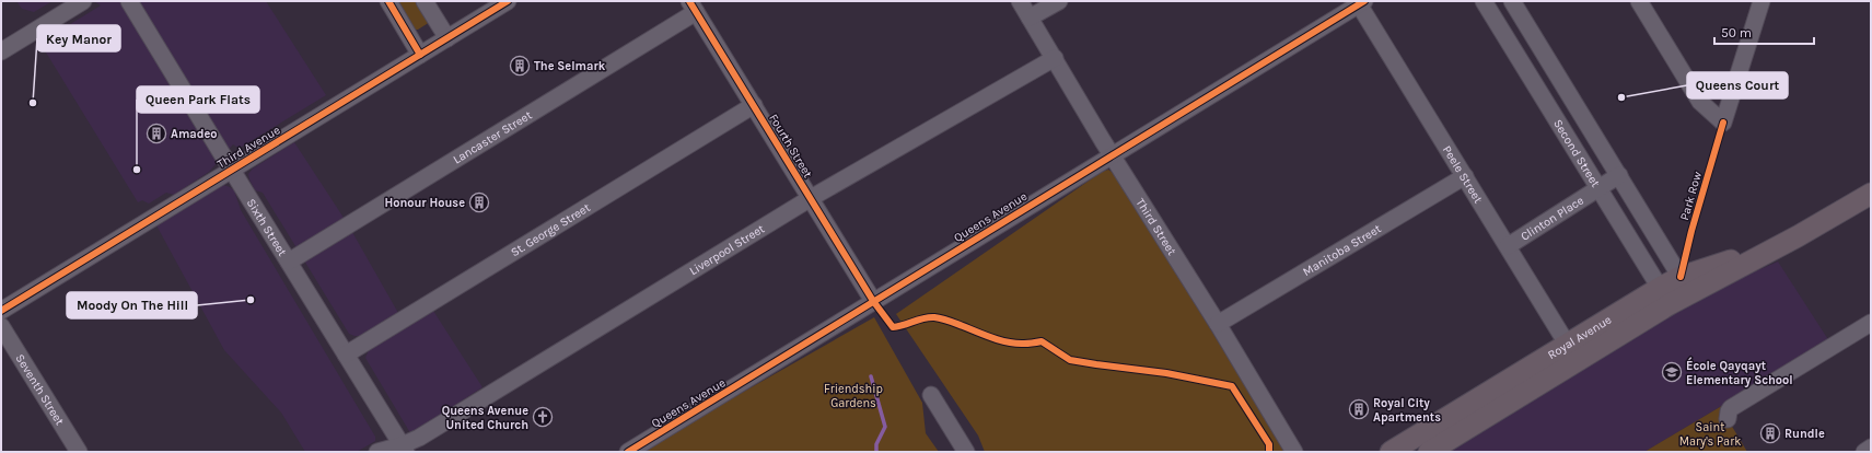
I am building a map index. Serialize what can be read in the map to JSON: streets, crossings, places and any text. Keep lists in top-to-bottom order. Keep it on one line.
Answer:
{"streets":{"main road":["Royal Avenue"],"street":["Lancaster Street","Fourth Street","Third Avenue","Second Street","Peele Street","Queens Avenue","Clinton Place","Sixth Street","Third Street","St. George Street","Liverpool Street","Manitoba Street","Seventh Street"],"cycle path":["Park Row"]},"crossings":[["Lancaster Street","Fourth Street"],["Lancaster Street","Sixth Street"],["Fourth Street","Queens Avenue"],["Fourth Street","St. George Street"],["Fourth Street","Liverpool Street"],["Third Avenue","Sixth Street"],["Second Street","Clinton Place"],["Second Street","Royal Avenue"],["Peele Street","Queens Avenue"],["Peele Street","Clinton Place"],["Peele Street","Manitoba Street"],["Peele Street","Royal Avenue"],["Queens Avenue","Third Street"],["Sixth Street","St. George Street"],["Sixth Street","Liverpool Street"],["Third Street","Liverpool Street"],["Third Street","Manitoba Street"]],"parks":["Friendship Gardens","Saint Mary's Park"],"places":{"building":["The Selmark","Amadeo","Honour House","Royal City Apartments","Rundle"],"other":["Queens Court","Key Manor","Queen Park Flats","Moody On The Hill"],"school or university":["École Qayqayt Elementary School"],"church":["Queens Avenue United Church"]},"scale_bar":"50 m"}
